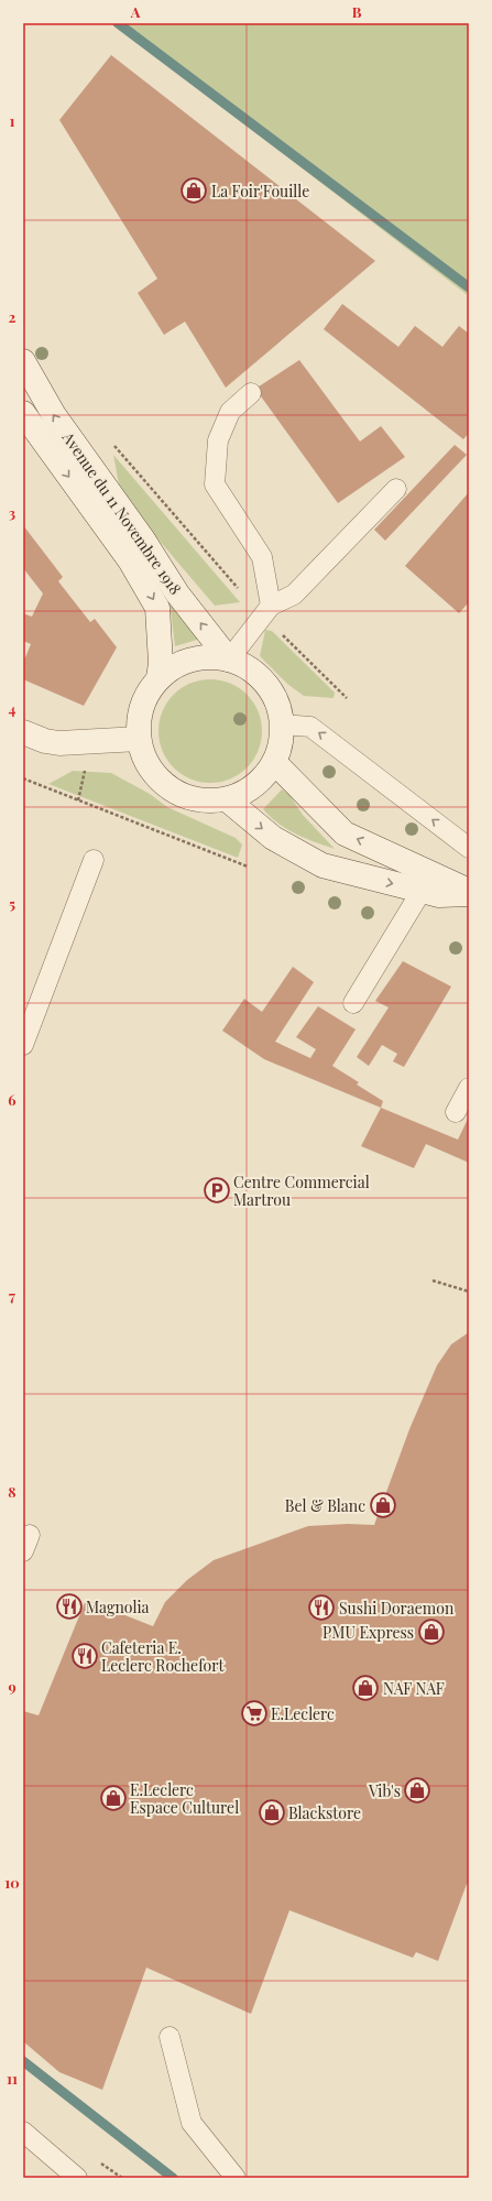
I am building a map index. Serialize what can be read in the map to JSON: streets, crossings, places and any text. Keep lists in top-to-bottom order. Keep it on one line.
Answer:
{"streets":{"main road":["Avenue du 11 Novembre 1918"]},"places":{"shop":["La Foir'Fouille","Bel & Blanc","PMU Express","NAF NAF","Vib's","E.Leclerc Espace Culturel","Blackstore"],"parking":["Centre Commercial Martrou"],"restaurant":["Magnolia","Sushi Doraemon","Cafeteria E. Leclerc Rochefort"],"supermarket":["E.Leclerc"]},"grid":{"columns":["A","B"],"rows":["1","2","3","4","5","6","7","8","9","10","11"]}}
